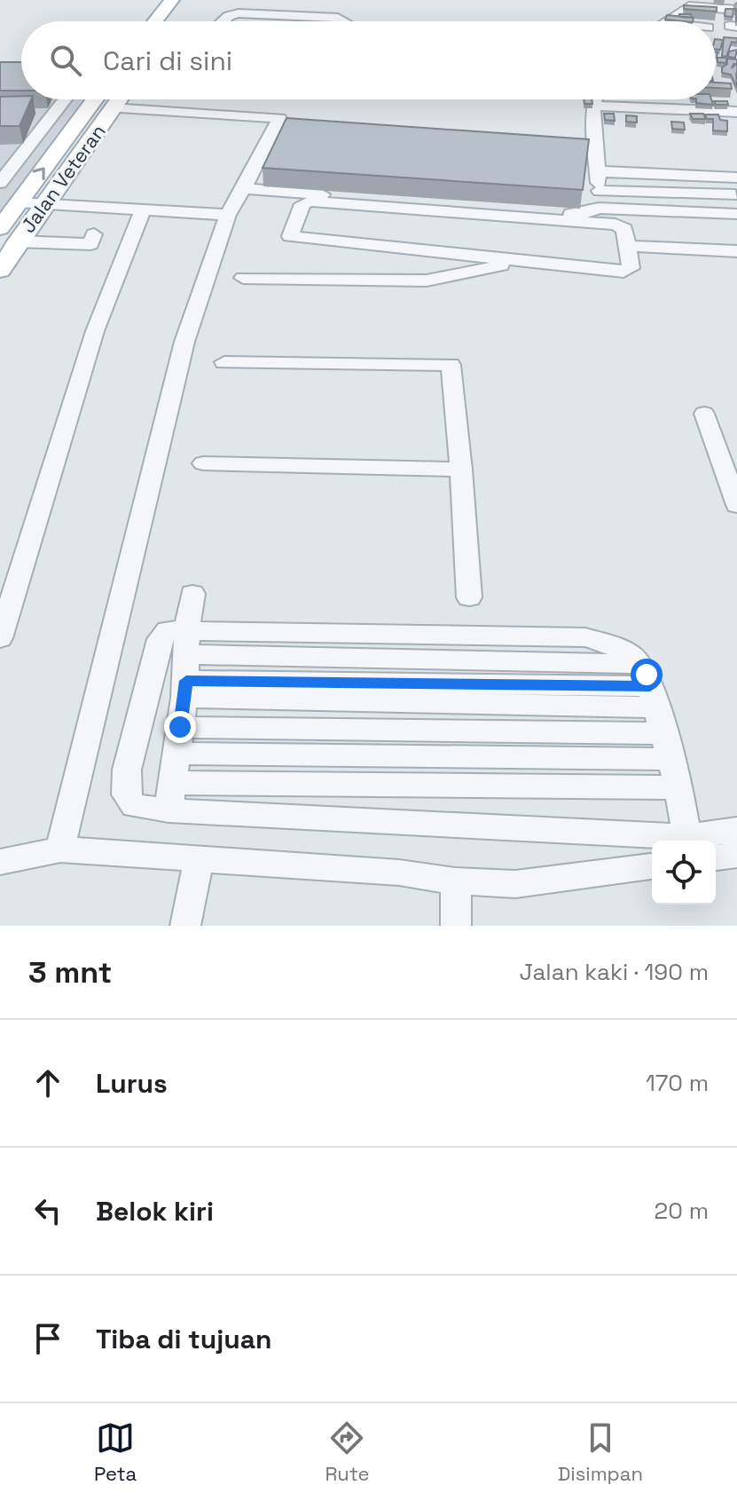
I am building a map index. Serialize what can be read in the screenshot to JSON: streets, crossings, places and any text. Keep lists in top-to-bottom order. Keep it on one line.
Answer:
{"streets":{"main road":["Jalan Veteran"]},"page":{"search":"Cari di sini","heading":["3 mnt","Jalan kaki · 190 m"],"list":[["Lurus","170 m"],["Belok kiri","20 m"],"Tiba di tujuan"],"nav":["Peta","Rute","Disimpan"]}}
